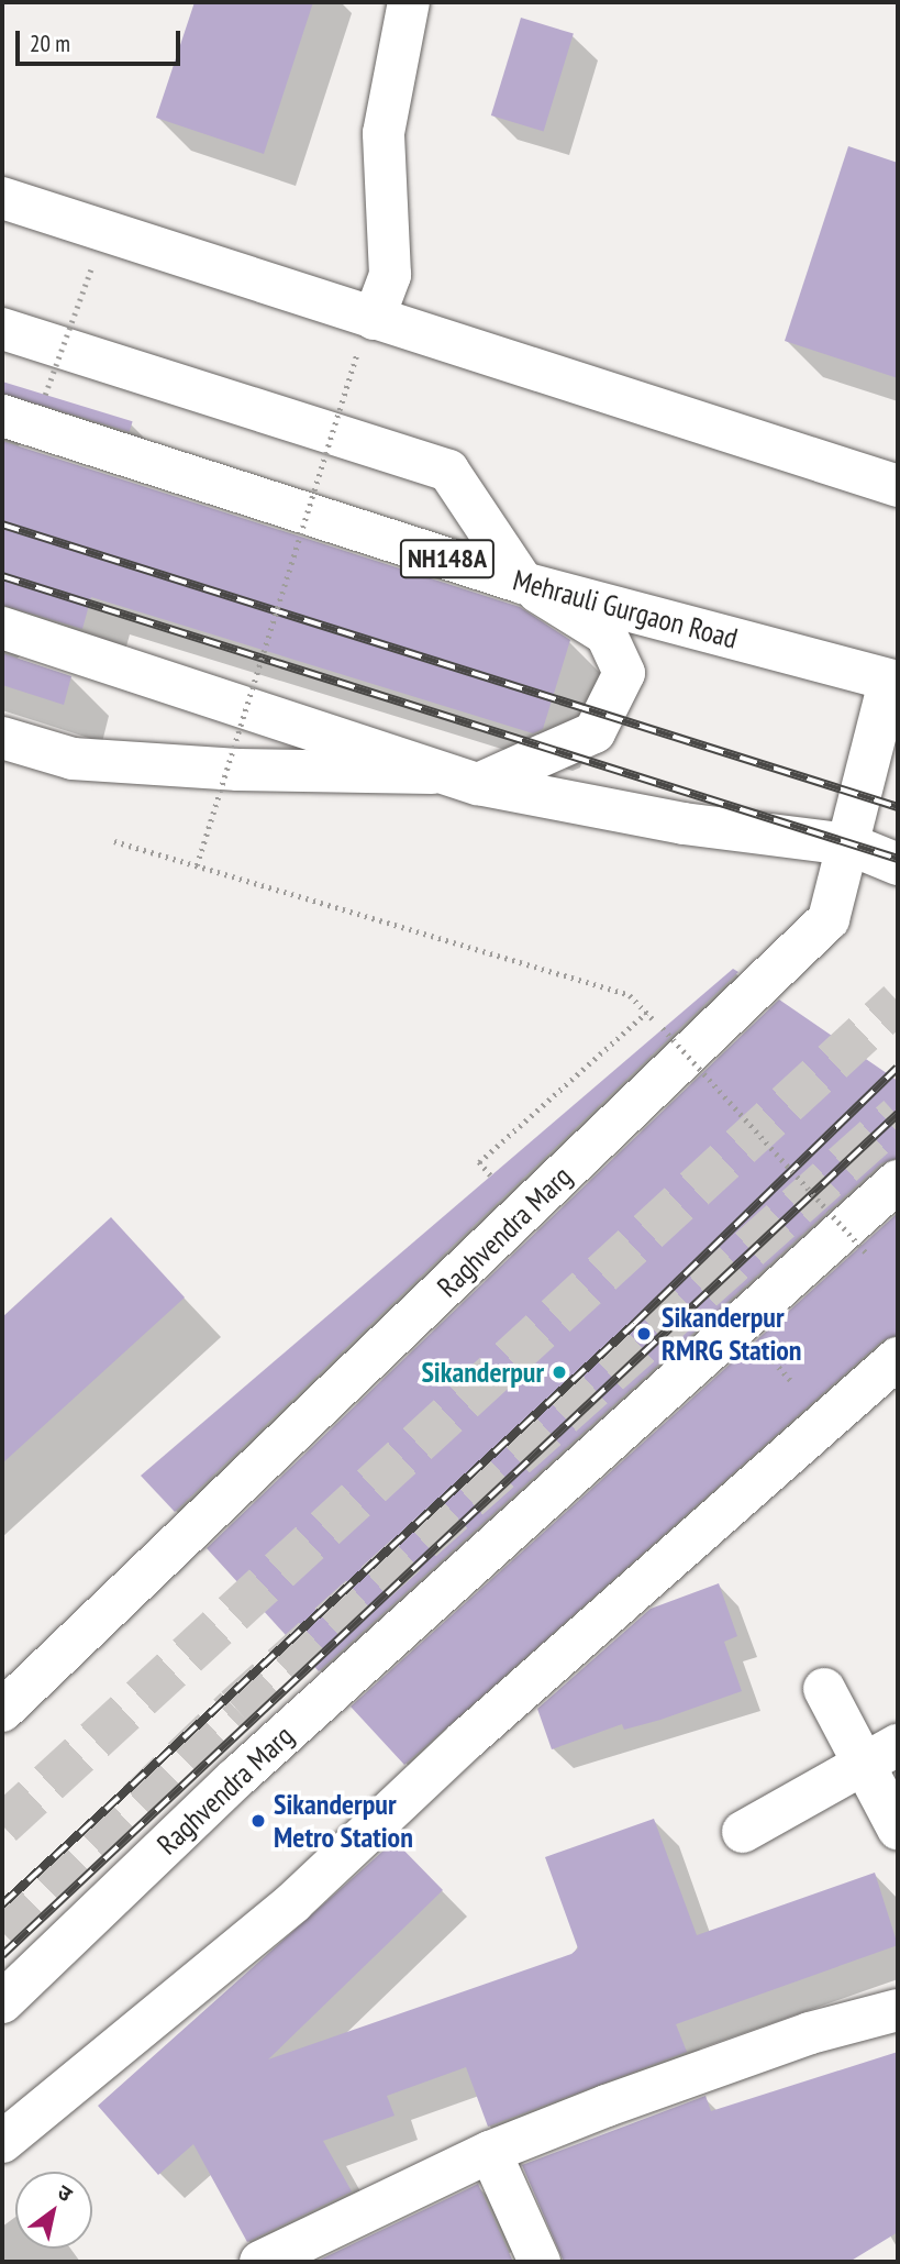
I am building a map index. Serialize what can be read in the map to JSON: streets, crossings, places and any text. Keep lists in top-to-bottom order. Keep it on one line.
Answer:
{"streets":{"main road":["NH148A","Mehrauli Gurgaon Road","Raghvendra Marg"]},"crossings":[["Mehrauli Gurgaon Road","Raghvendra Marg"]],"places":["Sikanderpur RMRG Station","Sikanderpur","Sikanderpur Metro Station"],"scale_bar":"20 m","north":"top right"}
